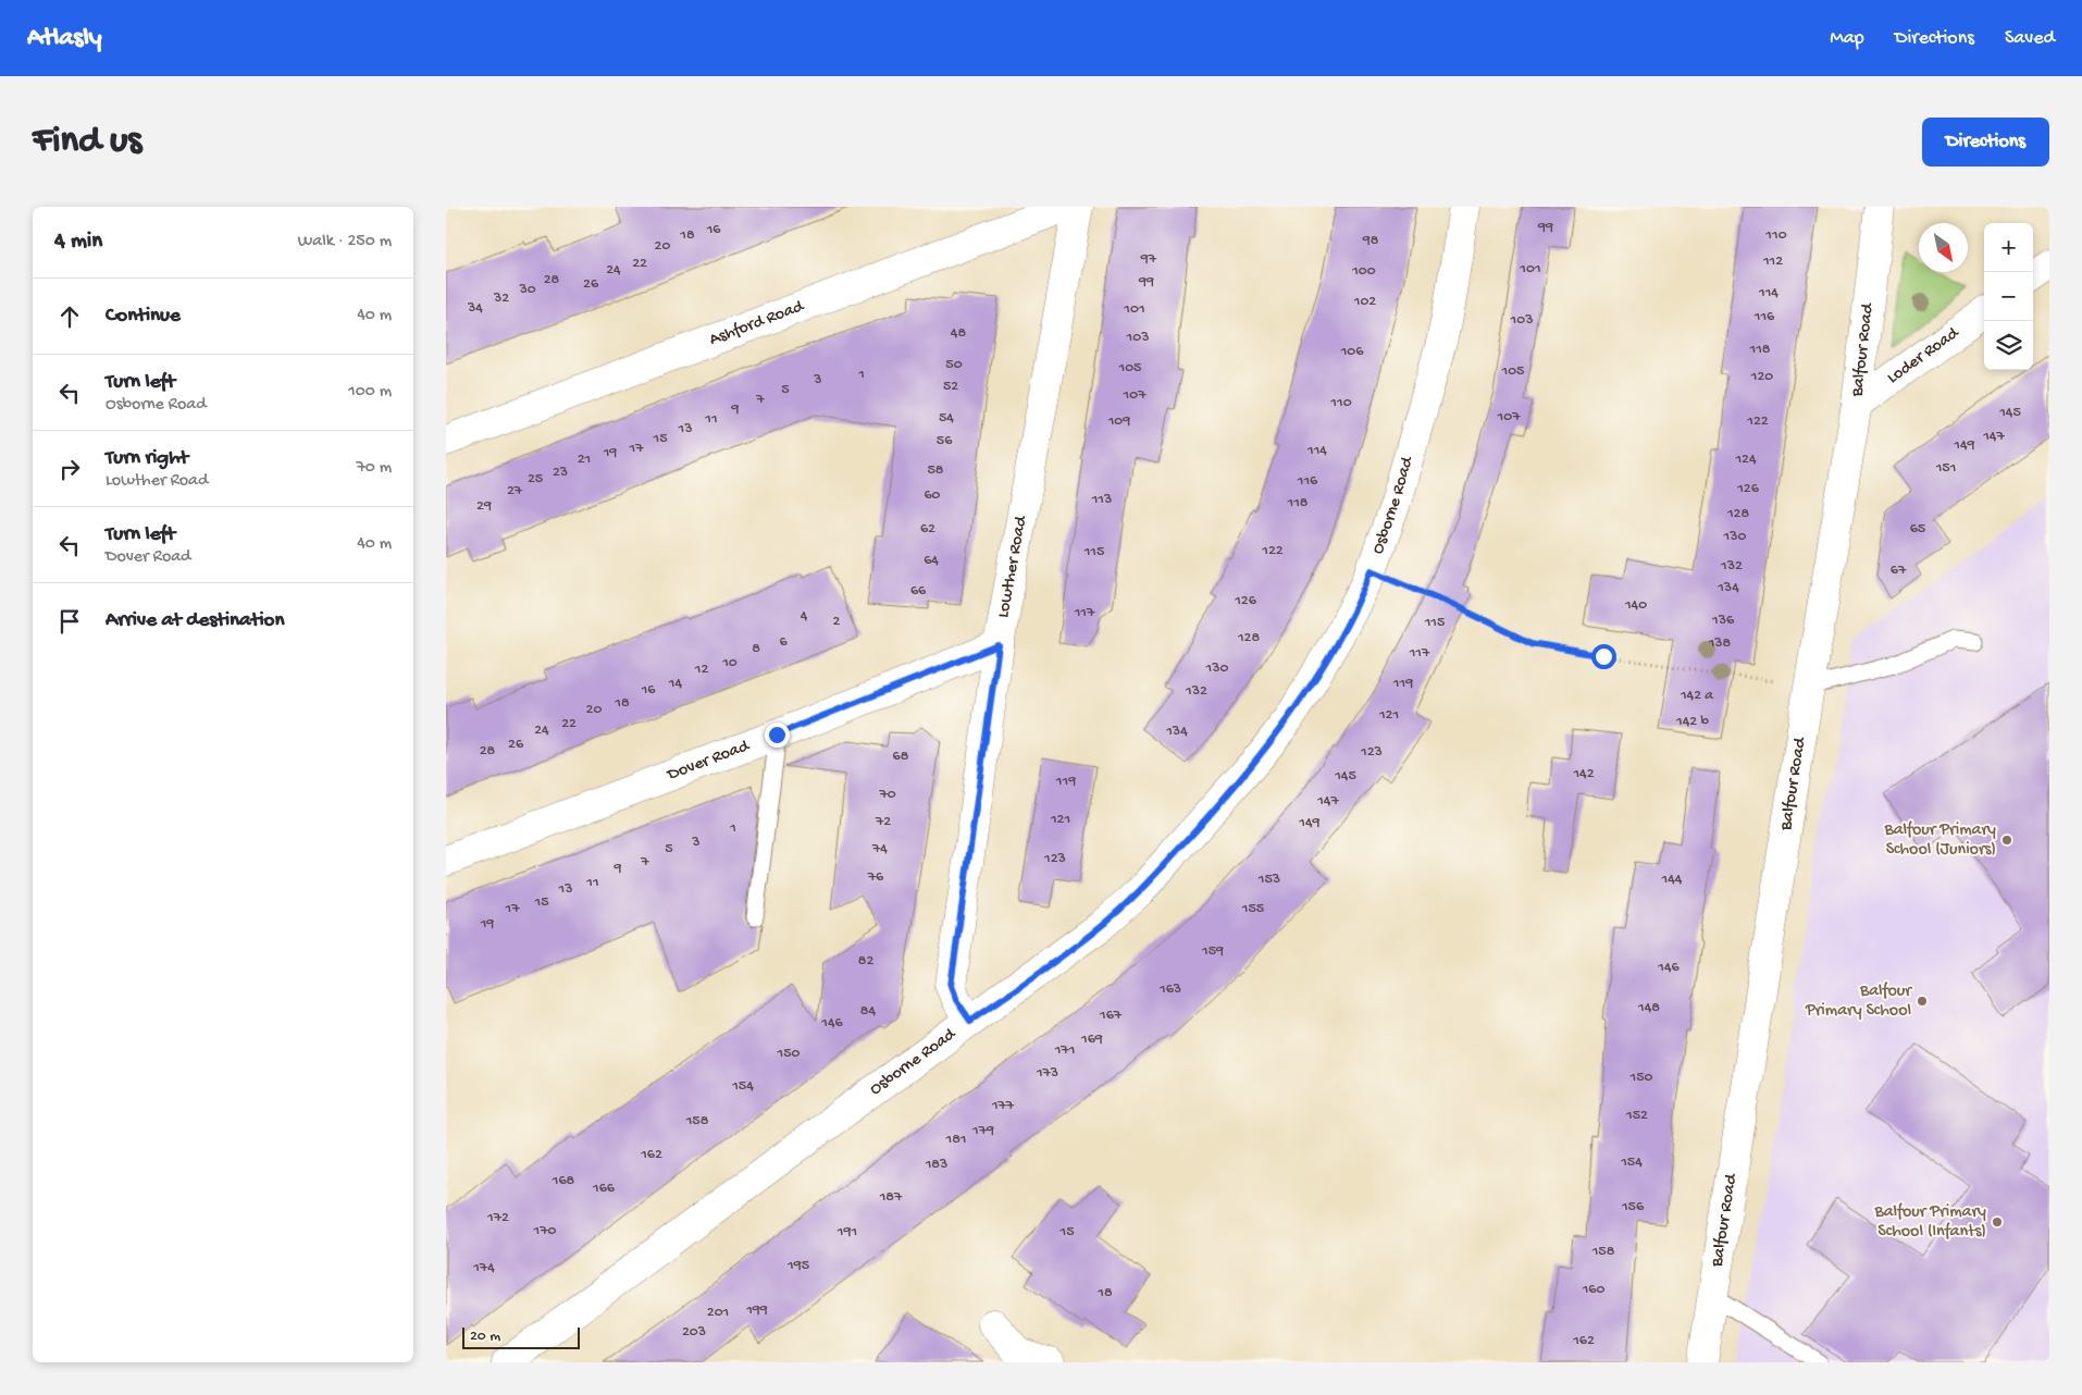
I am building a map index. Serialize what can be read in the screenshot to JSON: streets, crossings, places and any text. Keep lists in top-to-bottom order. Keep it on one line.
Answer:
{"streets":{"street":["Ashford Road","Balfour Road","Loder Road","Osborne Road","Lowther Road","Dover Road"]},"crossings":[["Balfour Road","Loder Road"],["Osborne Road","Lowther Road"],["Lowther Road","Dover Road"]],"places":["Balfour Primary School (Juniors)","Balfour Primary School","Balfour Primary School (Infants)"],"house_numbers":["99","16","18","110","98","20","97","112","22","101","24","100","28","99","26","30","114","32","102","34","101","116","103","48","103","118","106","50","105","105","1","120","3","52","5","107","7","110","9","145","107","54","11","109","122","13","147","15","56","149","17","114","19","21","124","151","58","23","25","116","126","27","60","113","118","29","128","62","65","130","122","115","64","132","67","134","66","126","140","117","4","136","2","115","128","6","138","8","117","10","130","12","14","119","16","132","142 a","18","20","121","142 b","22","24","134","26","28","123","68","142","145","119","70","147","121","72","149","1","3","5","74","123","7","9","76","153","144","11","13","15","17","155","19","159","82","146","163","148","84","167","146","169","171","150","173","150","154","177","152","158","179","181","162","154","183","168","166","187","156","172","170","191","15","158","195","174","160","18","199","201","203","162"],"scale_bar":"20 m","north":"bottom right","page":{"header":"Atlasly","nav":["Map","Directions","Saved"],"buttons":"Directions","title":"Find us","heading":["4 min","Walk · 250 m"],"map_buttons":["+","−"],"list":[["Continue","40 m"],["Turn left","Osborne Road","100 m"],["Turn right","Lowther Road","70 m"],["Turn left","Dover Road","40 m"],"Arrive at destination"],"scale":"20 m"}}
